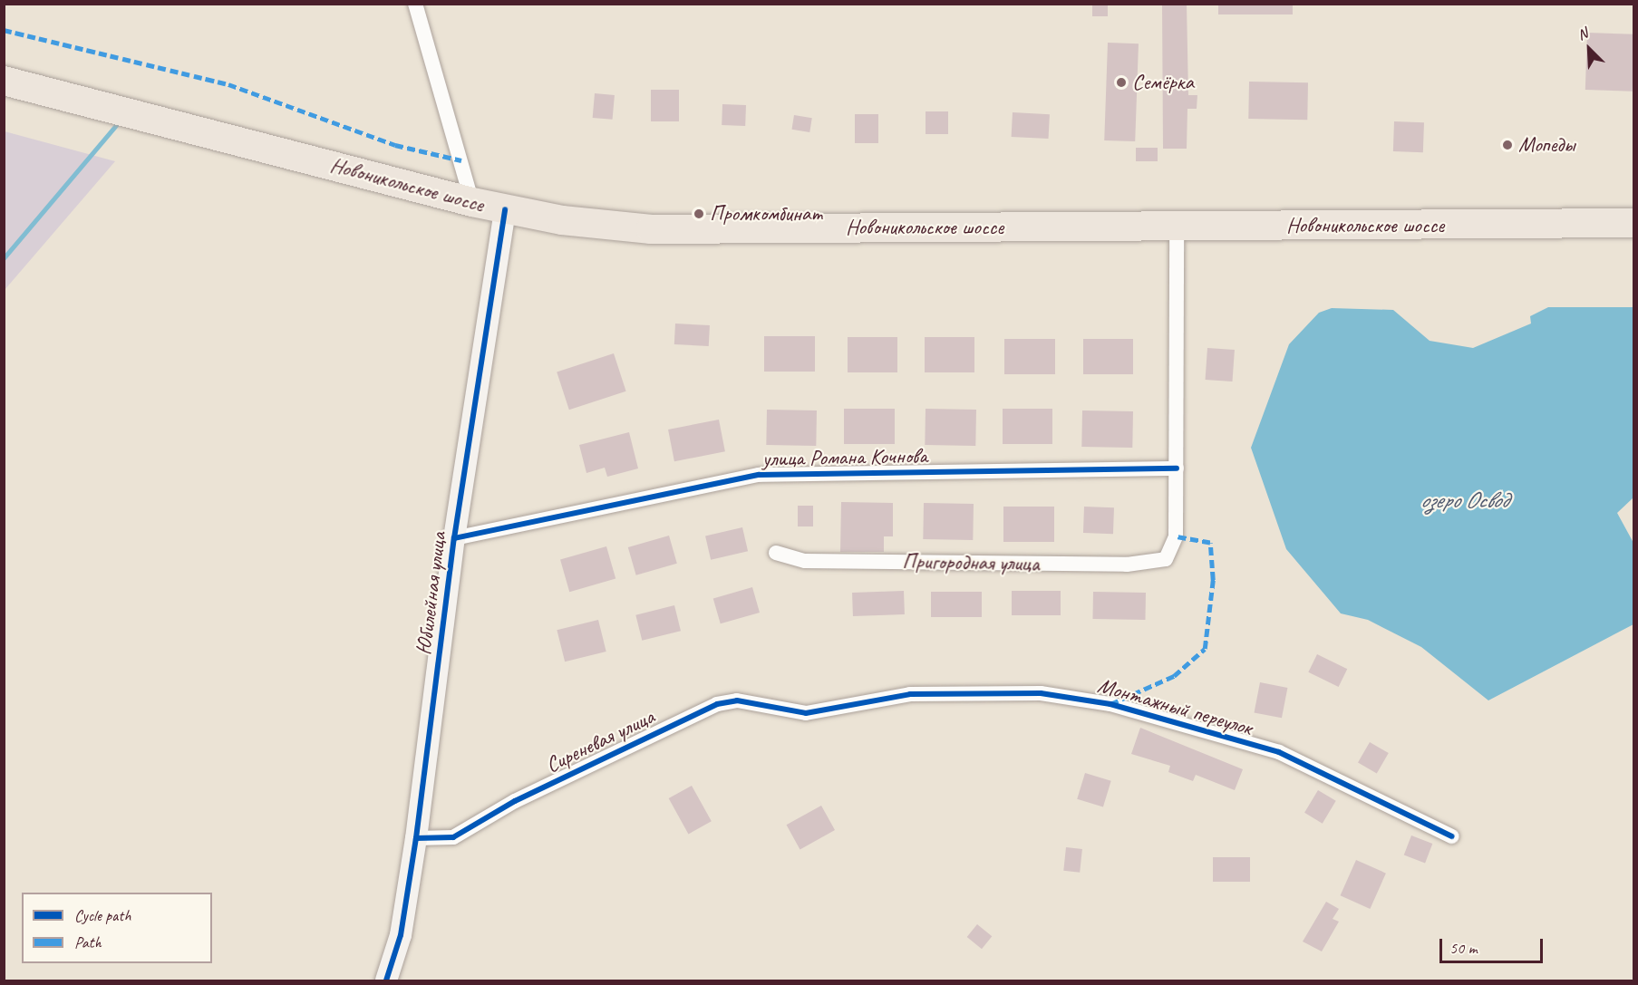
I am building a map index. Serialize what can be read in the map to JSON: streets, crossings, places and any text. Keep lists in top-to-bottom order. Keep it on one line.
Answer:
{"streets":{"highway":["Новоникольское шоссе"],"street":["улица Романа Кочнова","Пригородная улица","Юбилейная улица","Монтажный переулок","Сиреневая улица"]},"crossings":[["Новоникольское шоссе","Юбилейная улица"],["улица Романа Кочнова","Пригородная улица"],["улица Романа Кочнова","Юбилейная улица"],["Юбилейная улица","Сиреневая улица"],["Монтажный переулок","Сиреневая улица"]],"water":["озеро Освод"],"places":["Семёрка","Мопеды","Промкомбинат"],"legend":["Cycle path","Path"],"scale_bar":"50 m","north":"top left"}
